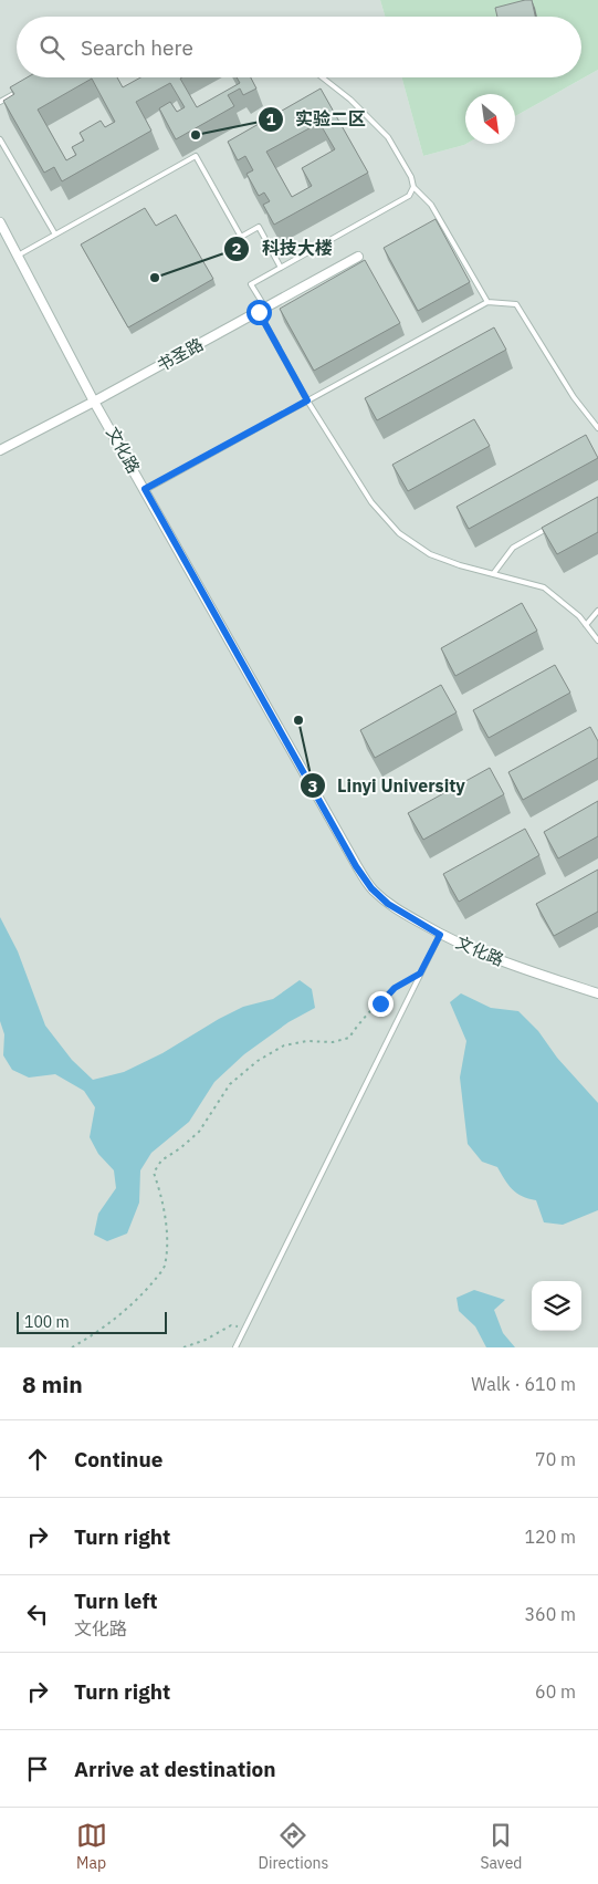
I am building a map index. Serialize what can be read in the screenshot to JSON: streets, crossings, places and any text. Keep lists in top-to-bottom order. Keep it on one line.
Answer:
{"streets":{"street":["书圣路","文化路"]},"crossings":[["书圣路","文化路"]],"places":["实验二区","科技大楼","Linyi University"],"scale_bar":"100 m","north":"bottom right","page":{"search":"Search here","scale":"100 m","heading":["8 min","Walk · 610 m"],"list":[["Continue","70 m"],["Turn right","120 m"],["Turn left","文化路","360 m"],["Turn right","60 m"],"Arrive at destination"],"nav":["Map","Directions","Saved"]}}
